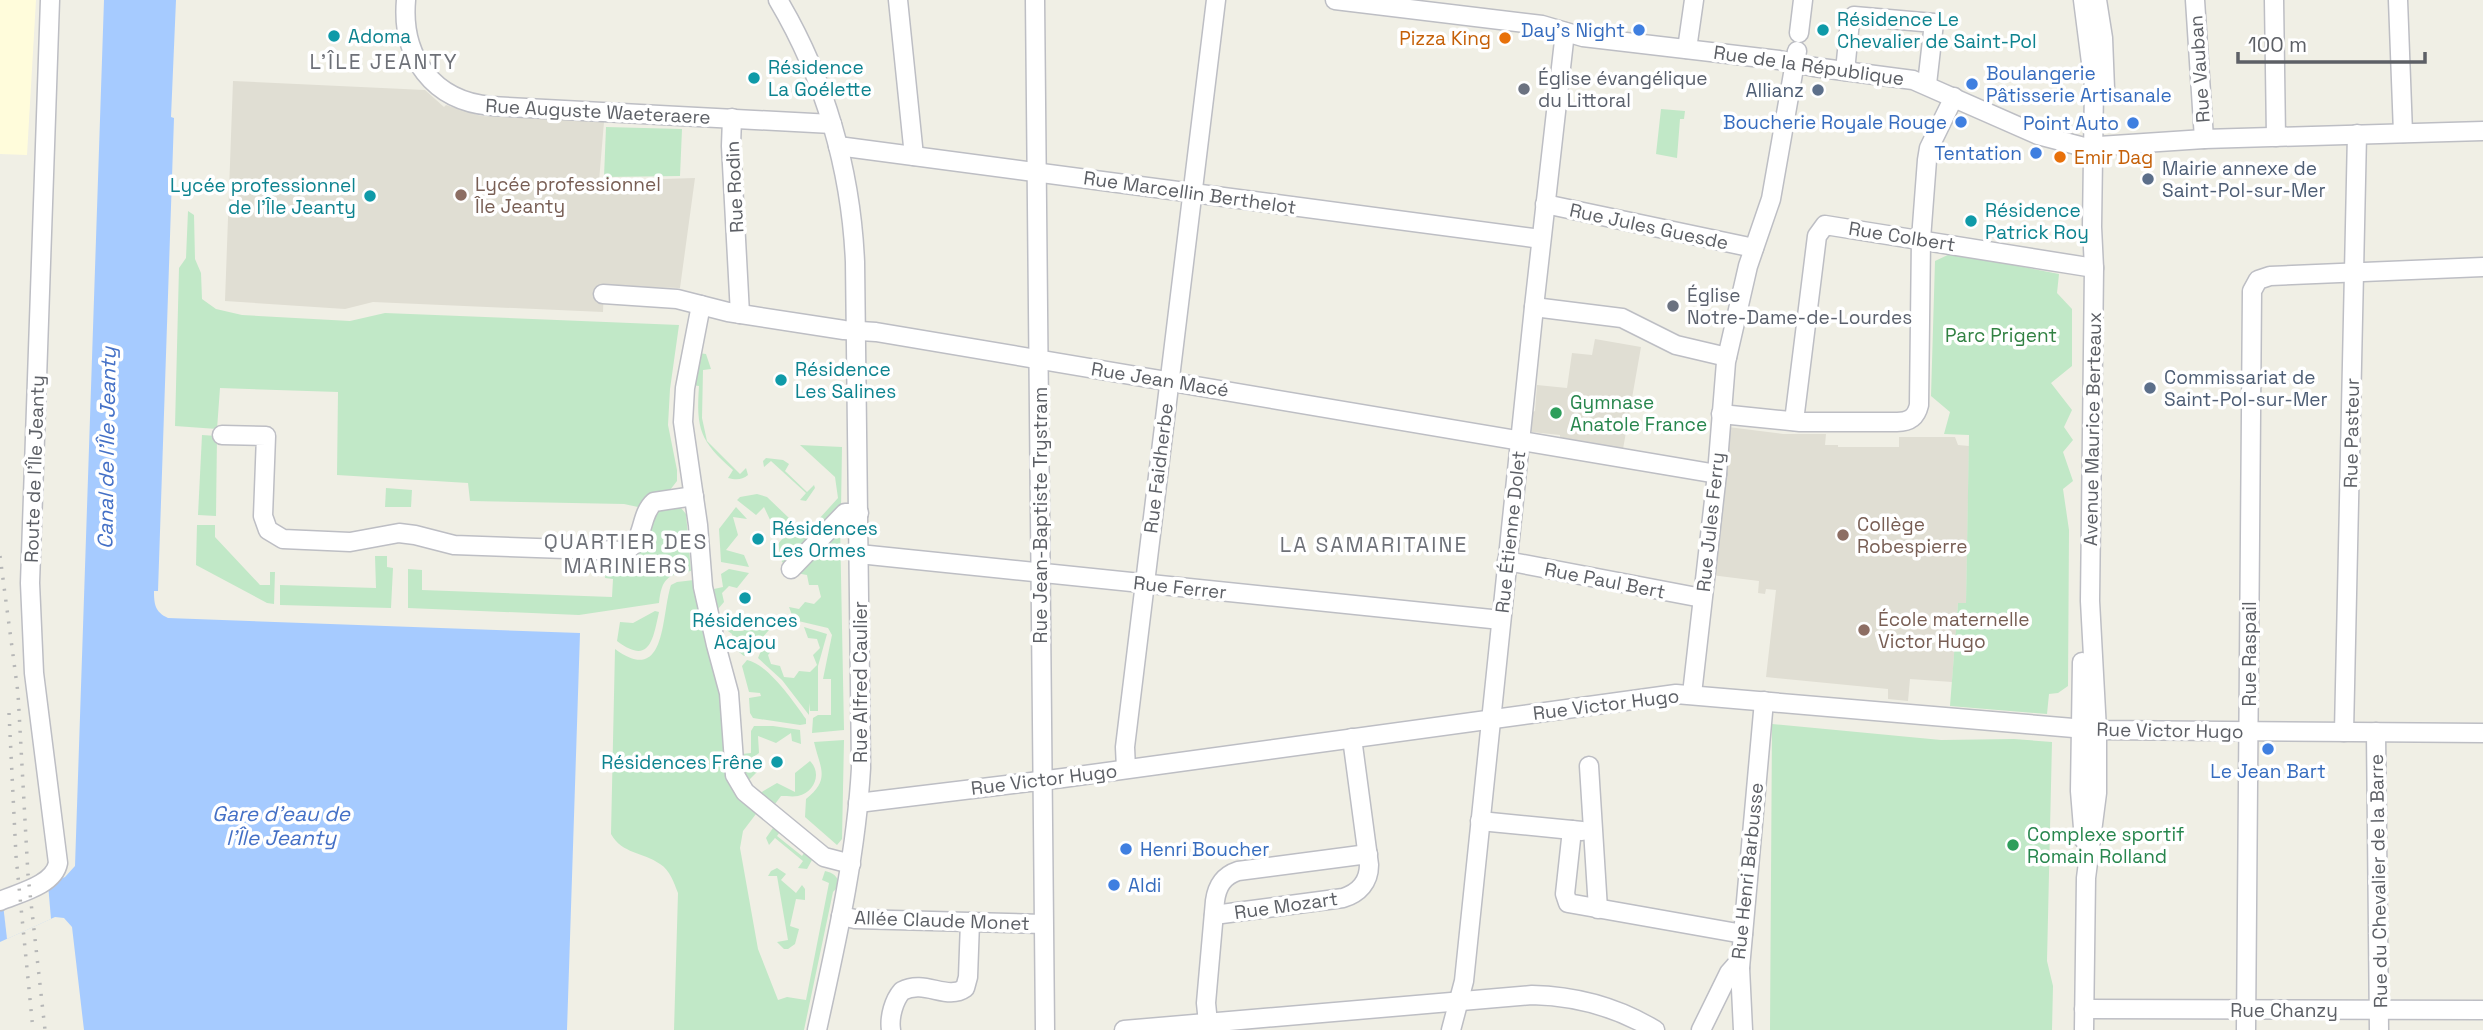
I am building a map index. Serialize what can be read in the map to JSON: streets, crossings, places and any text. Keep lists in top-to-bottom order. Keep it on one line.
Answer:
{"streets":{"street":["Rue de la République","Rue Vauban","Rue Auguste Waeteraere","Rue Rodin","Rue Marcellin Berthelot","Rue Jules Guesde","Rue Colbert","Rue Jean Macé","Avenue Maurice Berteaux","Rue Pasteur","Rue Faidherbe","Route de l'Île Jeanty","Rue Jean-Baptiste Trystram","Rue Jules Ferry","Rue Étienne Dolet","Rue Paul Bert","Rue Ferrer","Rue Raspail","Rue Alfred Caulier","Rue Victor Hugo","Rue Henri Barbusse","Rue du Chevalier de la Barre","Rue Mozart","Allée Claude Monet","Rue Chanzy"]},"crossings":[["Rue de la République","Rue Vauban"],["Rue de la République","Avenue Maurice Berteaux"],["Rue de la République","Rue Pasteur"],["Rue de la République","Rue Jules Ferry"],["Rue de la République","Rue Étienne Dolet"],["Rue Auguste Waeteraere","Rue Rodin"],["Rue Rodin","Rue Jean Macé"],["Rue Rodin","Rue Alfred Caulier"],["Rue Marcellin Berthelot","Rue Faidherbe"],["Rue Marcellin Berthelot","Rue Jean-Baptiste Trystram"],["Rue Marcellin Berthelot","Rue Étienne Dolet"],["Rue Marcellin Berthelot","Rue Alfred Caulier"],["Rue Jules Guesde","Rue Jules Ferry"],["Rue Jules Guesde","Rue Étienne Dolet"],["Rue Colbert","Avenue Maurice Berteaux"],["Rue Jean Macé","Rue Faidherbe"],["Rue Jean Macé","Rue Jean-Baptiste Trystram"],["Rue Jean Macé","Rue Jules Ferry"],["Rue Jean Macé","Rue Étienne Dolet"],["Rue Jean Macé","Rue Alfred Caulier"],["Avenue Maurice Berteaux","Rue Victor Hugo"],["Avenue Maurice Berteaux","Rue Chanzy"],["Rue Pasteur","Rue Raspail"],["Rue Pasteur","Rue Victor Hugo"],["Rue Faidherbe","Rue Ferrer"],["Rue Faidherbe","Rue Victor Hugo"],["Rue Jean-Baptiste Trystram","Rue Ferrer"],["Rue Jean-Baptiste Trystram","Rue Victor Hugo"],["Rue Jean-Baptiste Trystram","Allée Claude Monet"],["Rue Jules Ferry","Rue Paul Bert"],["Rue Jules Ferry","Rue Victor Hugo"],["Rue Étienne Dolet","Rue Paul Bert"],["Rue Étienne Dolet","Rue Ferrer"],["Rue Étienne Dolet","Rue Victor Hugo"],["Rue Ferrer","Rue Alfred Caulier"],["Rue Raspail","Rue Victor Hugo"],["Rue Raspail","Rue Chanzy"],["Rue Alfred Caulier","Rue Victor Hugo"],["Rue Alfred Caulier","Allée Claude Monet"],["Rue Victor Hugo","Rue Henri Barbusse"],["Rue Victor Hugo","Rue du Chevalier de la Barre"],["Rue Victor Hugo","Rue Mozart"],["Rue du Chevalier de la Barre","Rue Chanzy"]],"districts":["L'ÎLE JEANTY","QUARTIER DES MARINIERS","LA SAMARITAINE"],"water":["Canal de l'Île Jeanty","Gare d'eau de l'Île Jeanty"],"parks":["Parc Prigent"],"places":["Day's Night","Résidence Le Chevalier de Saint-Pol","Adoma","Pizza King","Résidence La Goélette","Boulangerie Pâtisserie Artisanale","Église évangélique du Littoral","Allianz","Boucherie Royale Rouge","Point Auto","Tentation","Emir Dag","Mairie annexe de Saint-Pol-sur-Mer","Lycée professionnel Île Jeanty","Lycée professionnel de l'Île Jeanty","Résidence Patrick Roy","Église Notre-Dame-de-Lourdes","Résidence Les Salines","Commissariat de Saint-Pol-sur-Mer","Gymnase Anatole France","Collège Robespierre","Résidences Les Ormes","Résidences Acajou","École maternelle Victor Hugo","Le Jean Bart","Résidences Frêne","Complexe sportif Romain Rolland","Henri Boucher","Aldi"],"scale_bar":"100 m"}
